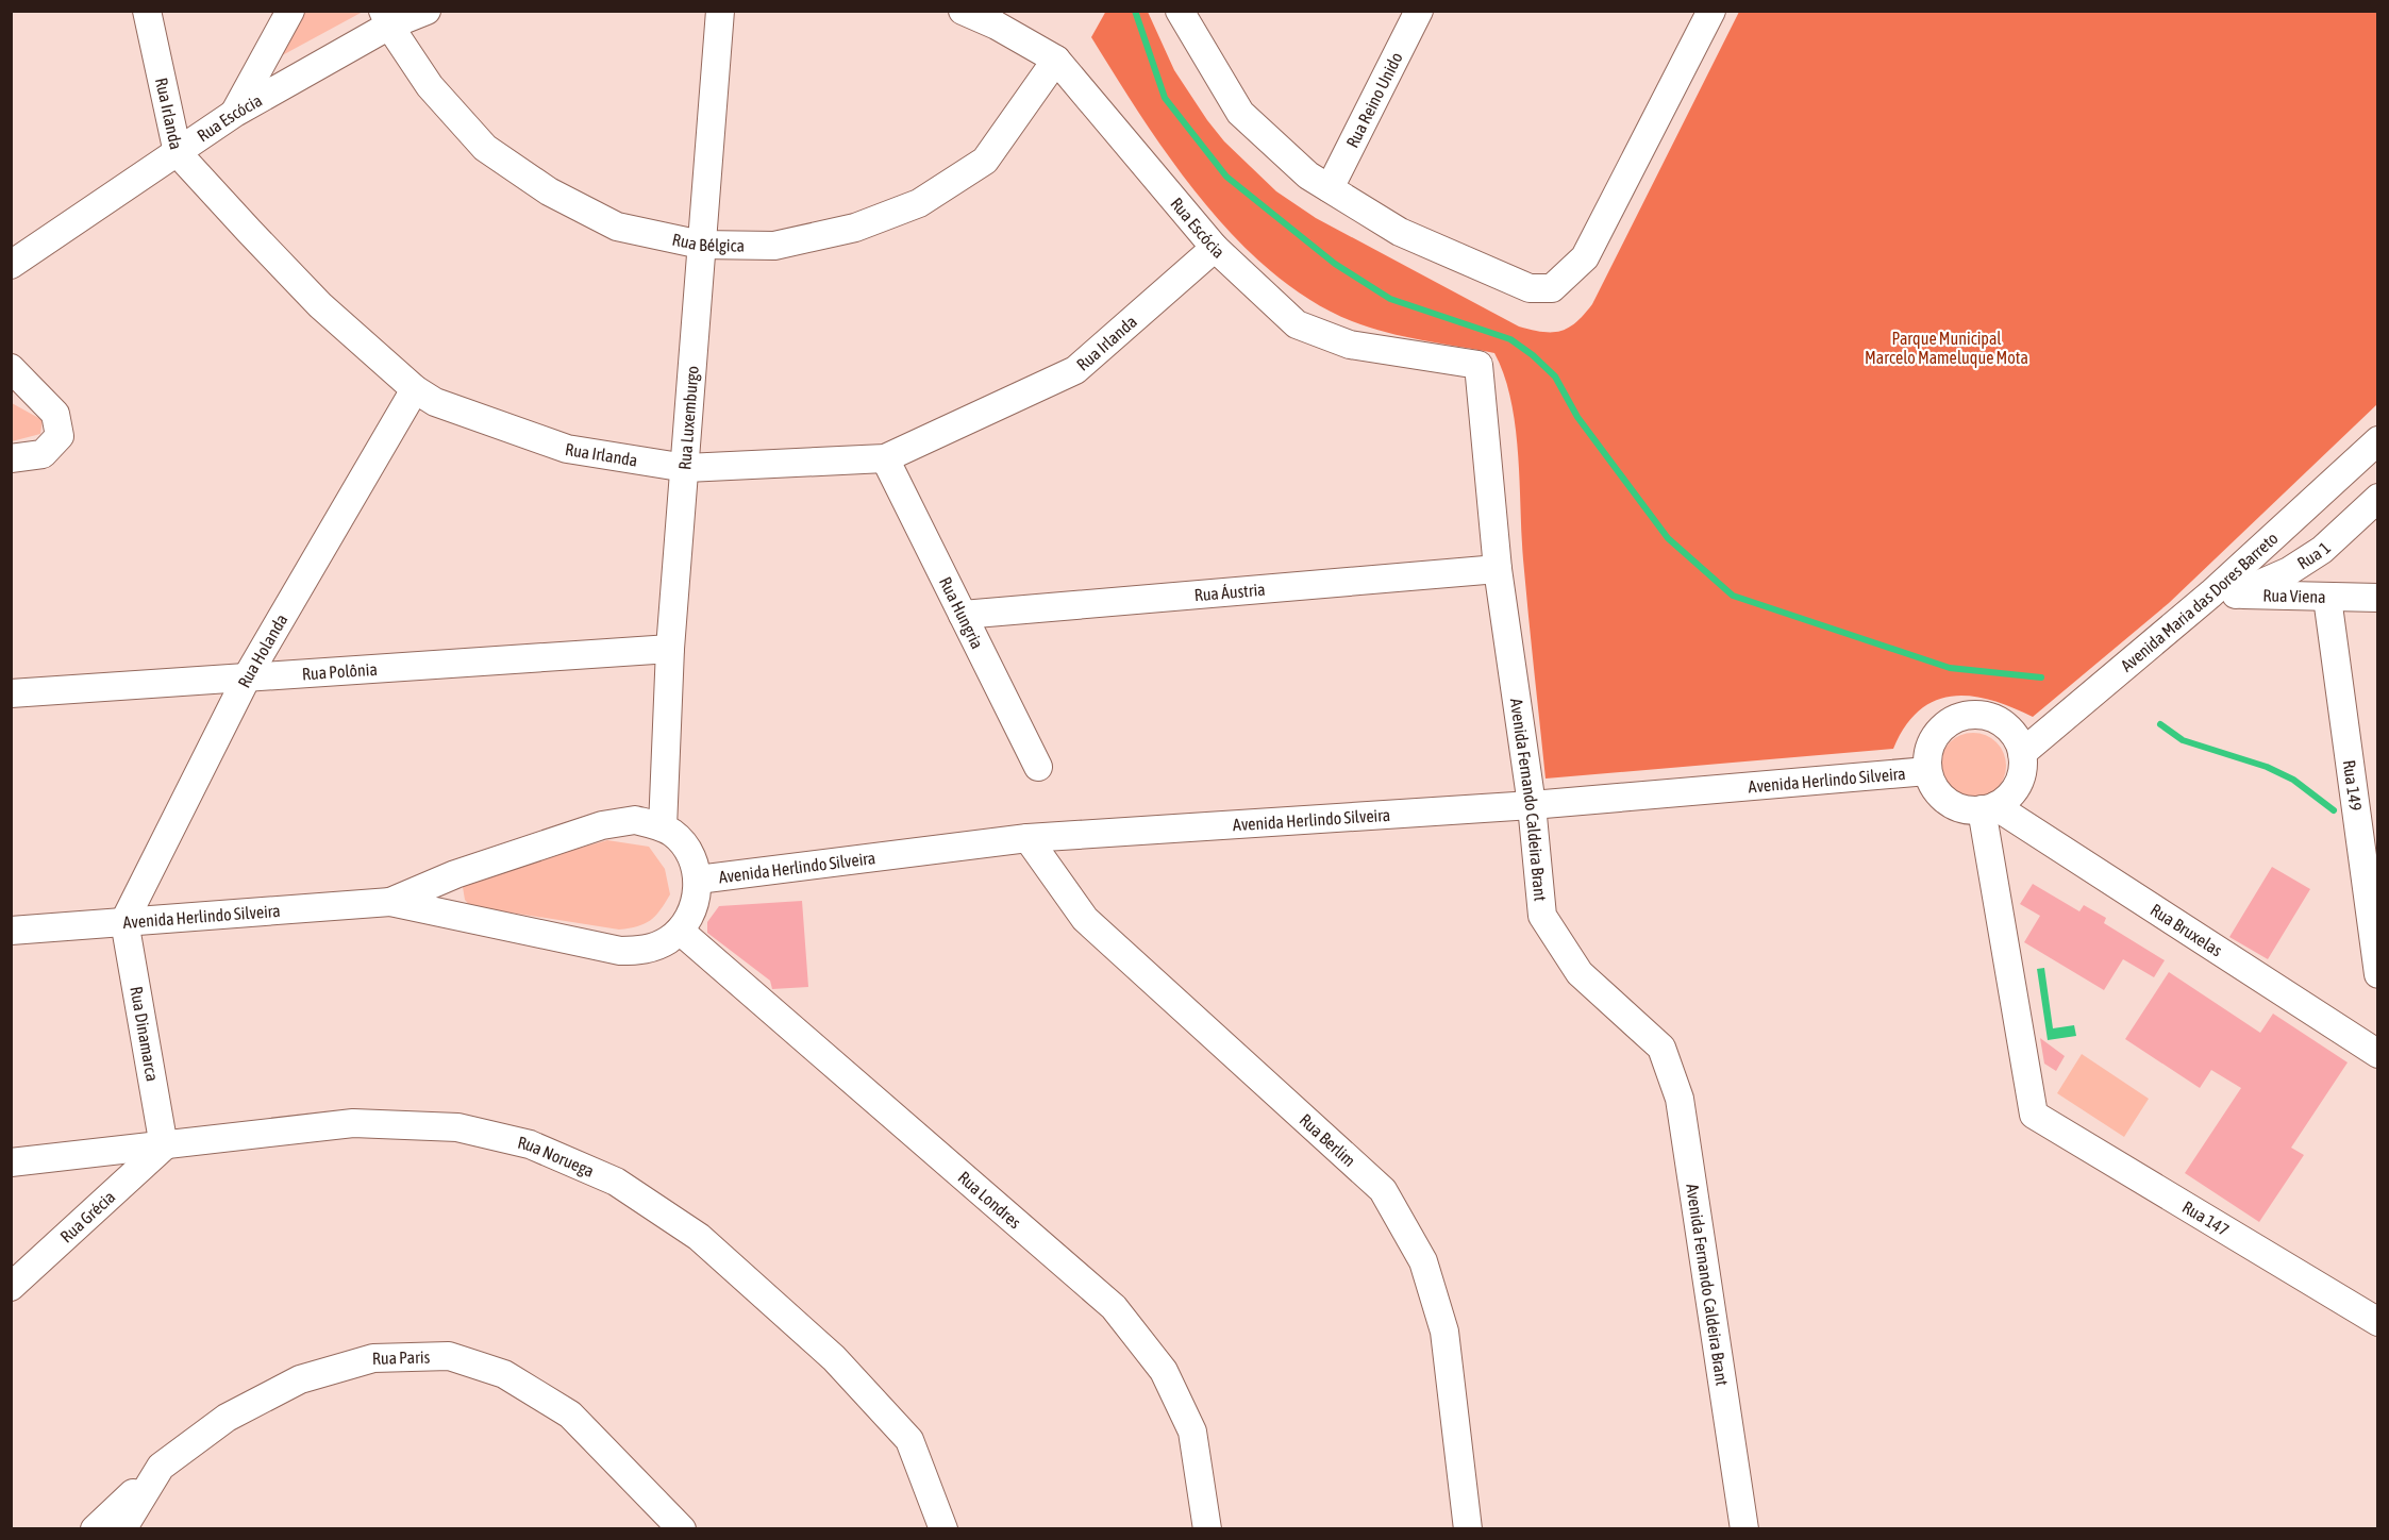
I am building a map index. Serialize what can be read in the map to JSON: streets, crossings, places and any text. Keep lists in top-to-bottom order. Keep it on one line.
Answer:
{"streets":{"street":["Rua Reino Unido","Rua Irlanda","Rua Escócia","Rua Bélgica","Rua Luxemburgo","Rua 1","Rua Áustria","Rua Viena","Avenida Maria das Dores Barreto","Rua Hungria","Rua Holanda","Rua Polônia","Avenida Herlindo Silveira","Rua 149","Avenida Fernando Caldeira Brant","Rua Bruxelas","Rua Dinamarca","Rua Berlim","Rua Noruega","Rua Londres","Rua Grécia","Rua 147","Rua Paris"]},"crossings":[["Rua Irlanda","Rua Escócia"],["Rua Irlanda","Rua Luxemburgo"],["Rua Irlanda","Rua Hungria"],["Rua Irlanda","Rua Holanda"],["Rua Escócia","Rua Bélgica"],["Rua Escócia","Avenida Fernando Caldeira Brant"],["Rua Bélgica","Rua Luxemburgo"],["Rua Luxemburgo","Rua Polônia"],["Rua Luxemburgo","Avenida Herlindo Silveira"],["Rua 1","Rua Viena"],["Rua 1","Avenida Maria das Dores Barreto"],["Rua Áustria","Rua Hungria"],["Rua Áustria","Avenida Fernando Caldeira Brant"],["Rua Viena","Avenida Maria das Dores Barreto"],["Rua Viena","Rua 149"],["Avenida Maria das Dores Barreto","Avenida Herlindo Silveira"],["Avenida Maria das Dores Barreto","Rua Bruxelas"],["Avenida Maria das Dores Barreto","Rua 147"],["Rua Holanda","Rua Polônia"],["Rua Holanda","Avenida Herlindo Silveira"],["Rua Holanda","Rua Dinamarca"],["Avenida Herlindo Silveira","Avenida Fernando Caldeira Brant"],["Avenida Herlindo Silveira","Rua Bruxelas"],["Avenida Herlindo Silveira","Rua Dinamarca"],["Avenida Herlindo Silveira","Rua Berlim"],["Avenida Herlindo Silveira","Rua Londres"],["Avenida Herlindo Silveira","Rua 147"],["Rua Bruxelas","Rua 147"],["Rua Dinamarca","Rua Noruega"],["Rua Dinamarca","Rua Grécia"],["Rua Noruega","Rua Grécia"]],"parks":["Parque Municipal Marcelo Mameluque Mota"]}
